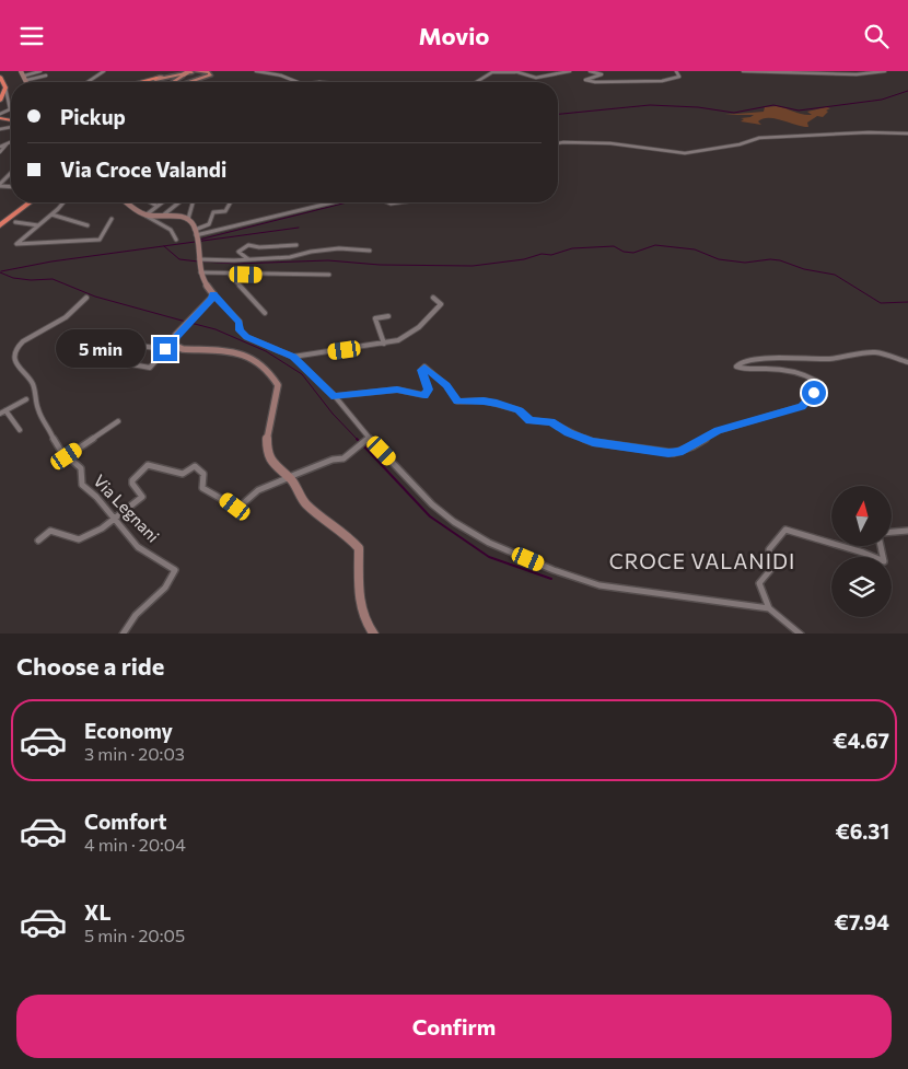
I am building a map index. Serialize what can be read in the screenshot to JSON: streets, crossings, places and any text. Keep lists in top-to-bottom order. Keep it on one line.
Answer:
{"streets":{"street":["Via Legnani"]},"districts":["CROCE VALANIDI"],"north":"top","page":{"header":"Movio","banner":["Pickup","Via Croce Valandi"],"bubble":"5 min","heading":"Choose a ride","list":[{"name":"Economy","note":"3 min · 20:03","value":"€4.67"},{"name":"Comfort","note":"4 min · 20:04","value":"€6.31"},{"name":"XL","note":"5 min · 20:05","value":"€7.94"}],"buttons":"Confirm"}}
